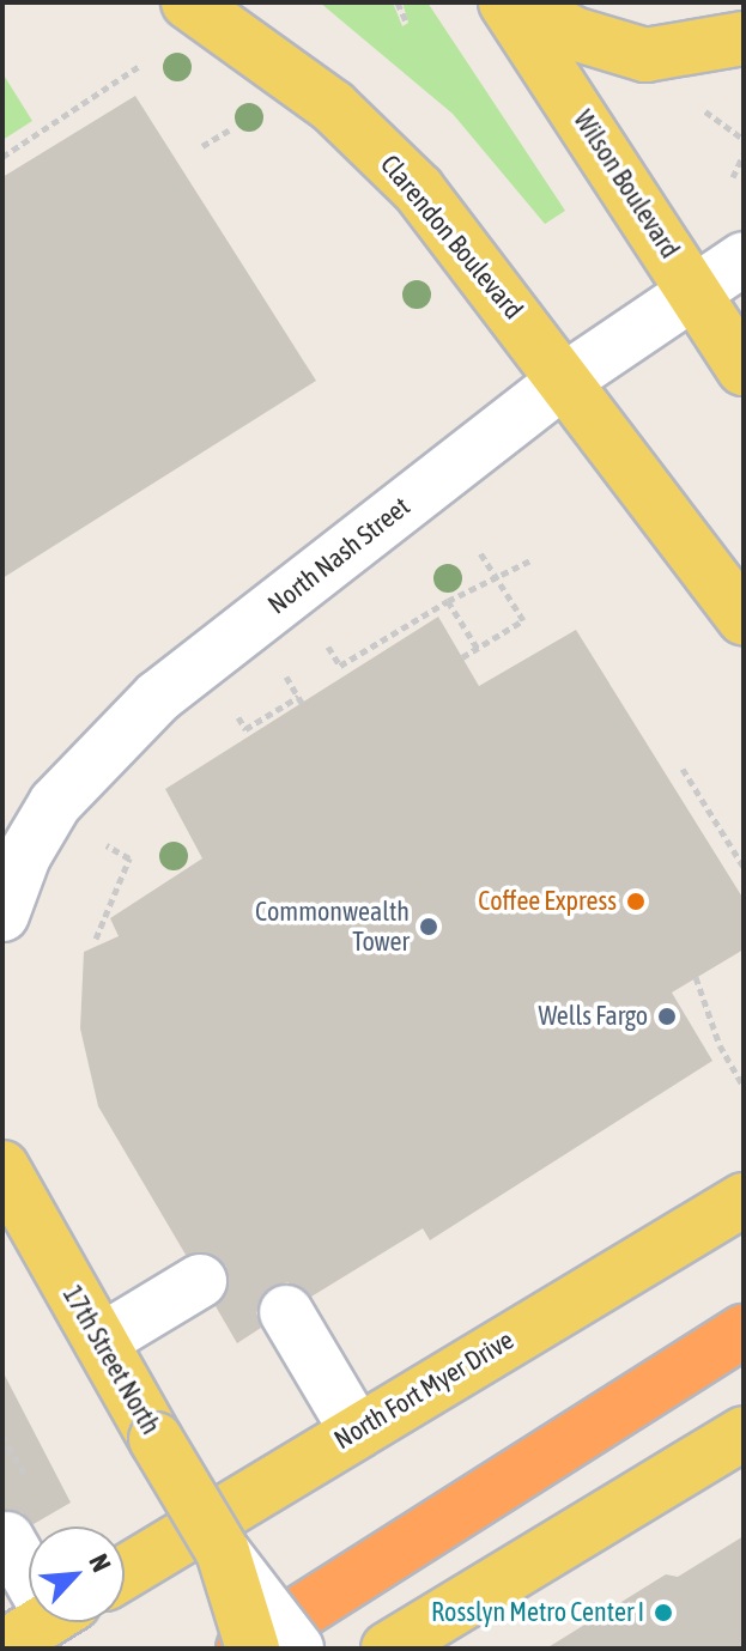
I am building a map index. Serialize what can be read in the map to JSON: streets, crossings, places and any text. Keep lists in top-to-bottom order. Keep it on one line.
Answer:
{"streets":{"main road":["Wilson Boulevard","Clarendon Boulevard","17th Street North","North Fort Myer Drive"],"street":["North Nash Street"]},"crossings":[["Wilson Boulevard","North Nash Street"],["Clarendon Boulevard","North Nash Street"]],"places":["Coffee Express","Commonwealth Tower","Wells Fargo","Rosslyn Metro Center I"],"north":"top right"}
